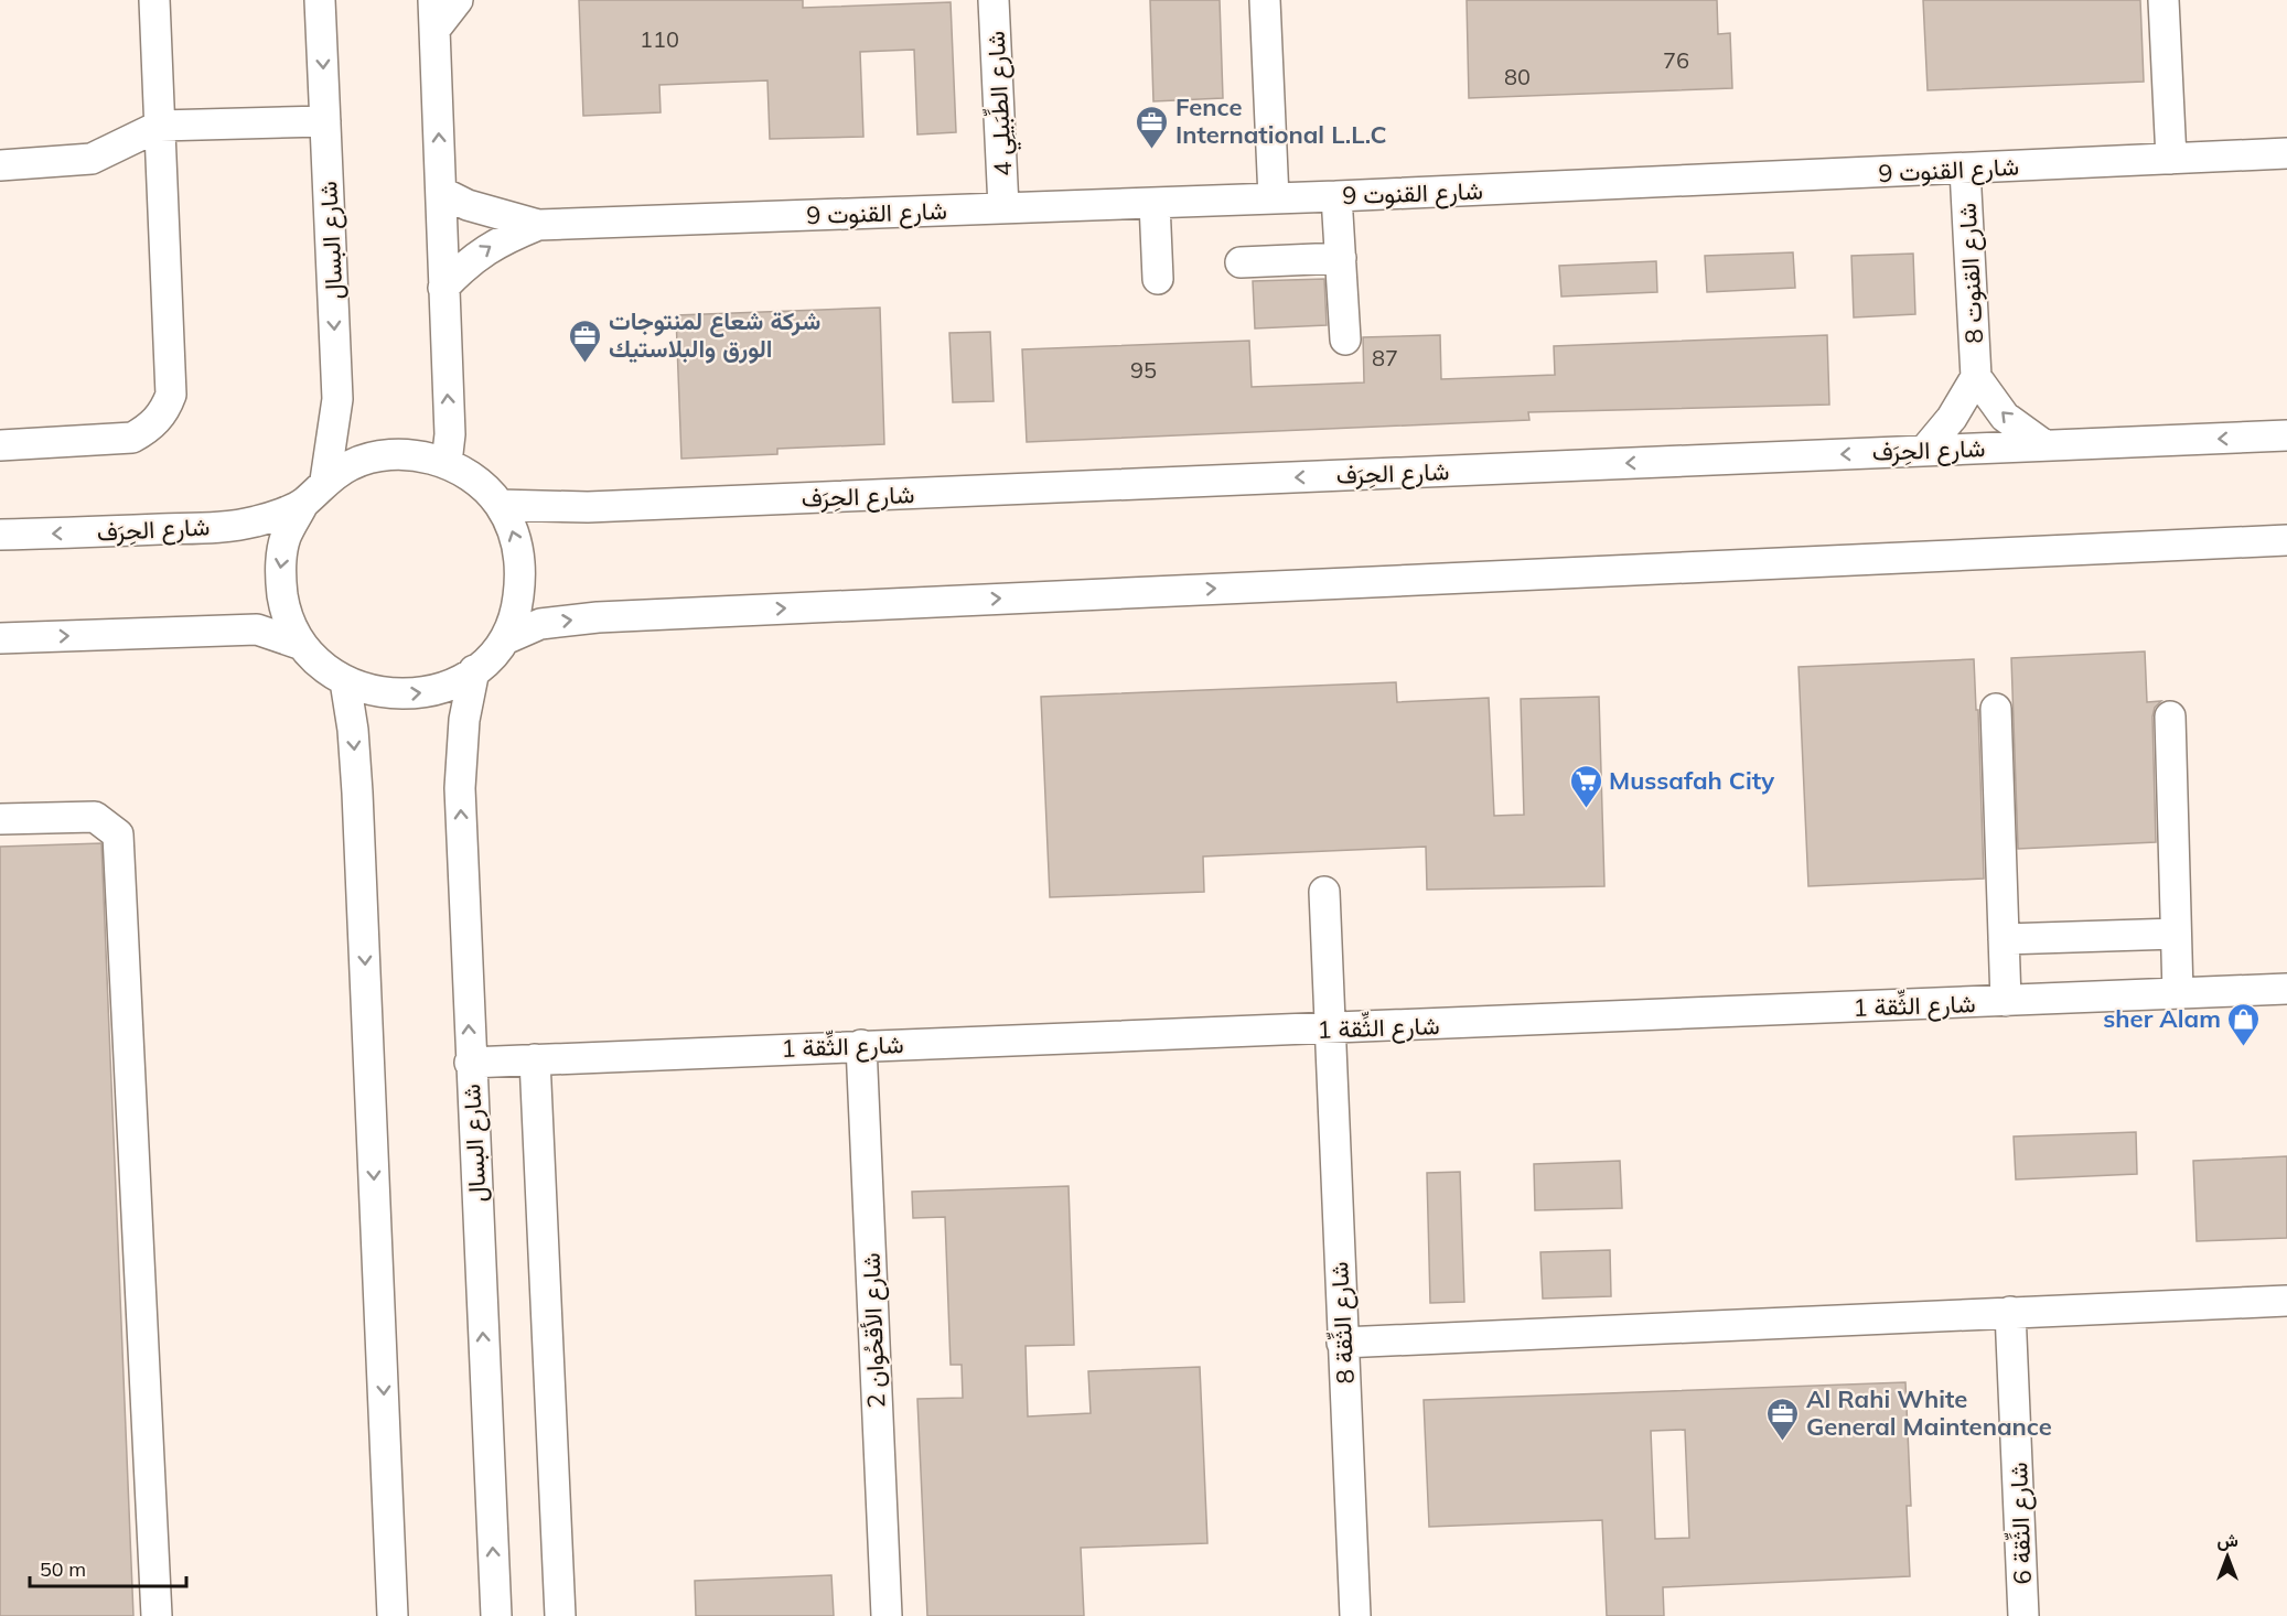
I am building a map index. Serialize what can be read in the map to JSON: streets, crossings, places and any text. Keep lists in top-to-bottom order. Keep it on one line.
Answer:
{"streets":{"street":["شارع الطِّبَيلِي 4","شارع القنوت 9","شارع البسال","شارع القنوت 8","شارع الحِرَف","شارع الثِّقة 1","شارع الثِّقة 8","شارع الأقحُوان 2","شارع الثِّقة 6"]},"crossings":[["شارع الطِّبَيلِي 4","شارع القنوت 9"],["شارع القنوت 9","شارع القنوت 8"],["شارع البسال","شارع الثِّقة 1"],["شارع القنوت 8","شارع الحِرَف"],["شارع الثِّقة 1","شارع الثِّقة 8"],["شارع الثِّقة 1","شارع الأقحُوان 2"]],"places":{"office":["Fence International L.L.C","شركة شعاع لمنتوجات الورق والبلاستيك","Al Rahi White General Maintenance"],"supermarket":["Mussafah City"],"shop":["sher Alam"]},"house_numbers":["110","76","80","87","95"],"scale_bar":"50 m","north":"top"}
